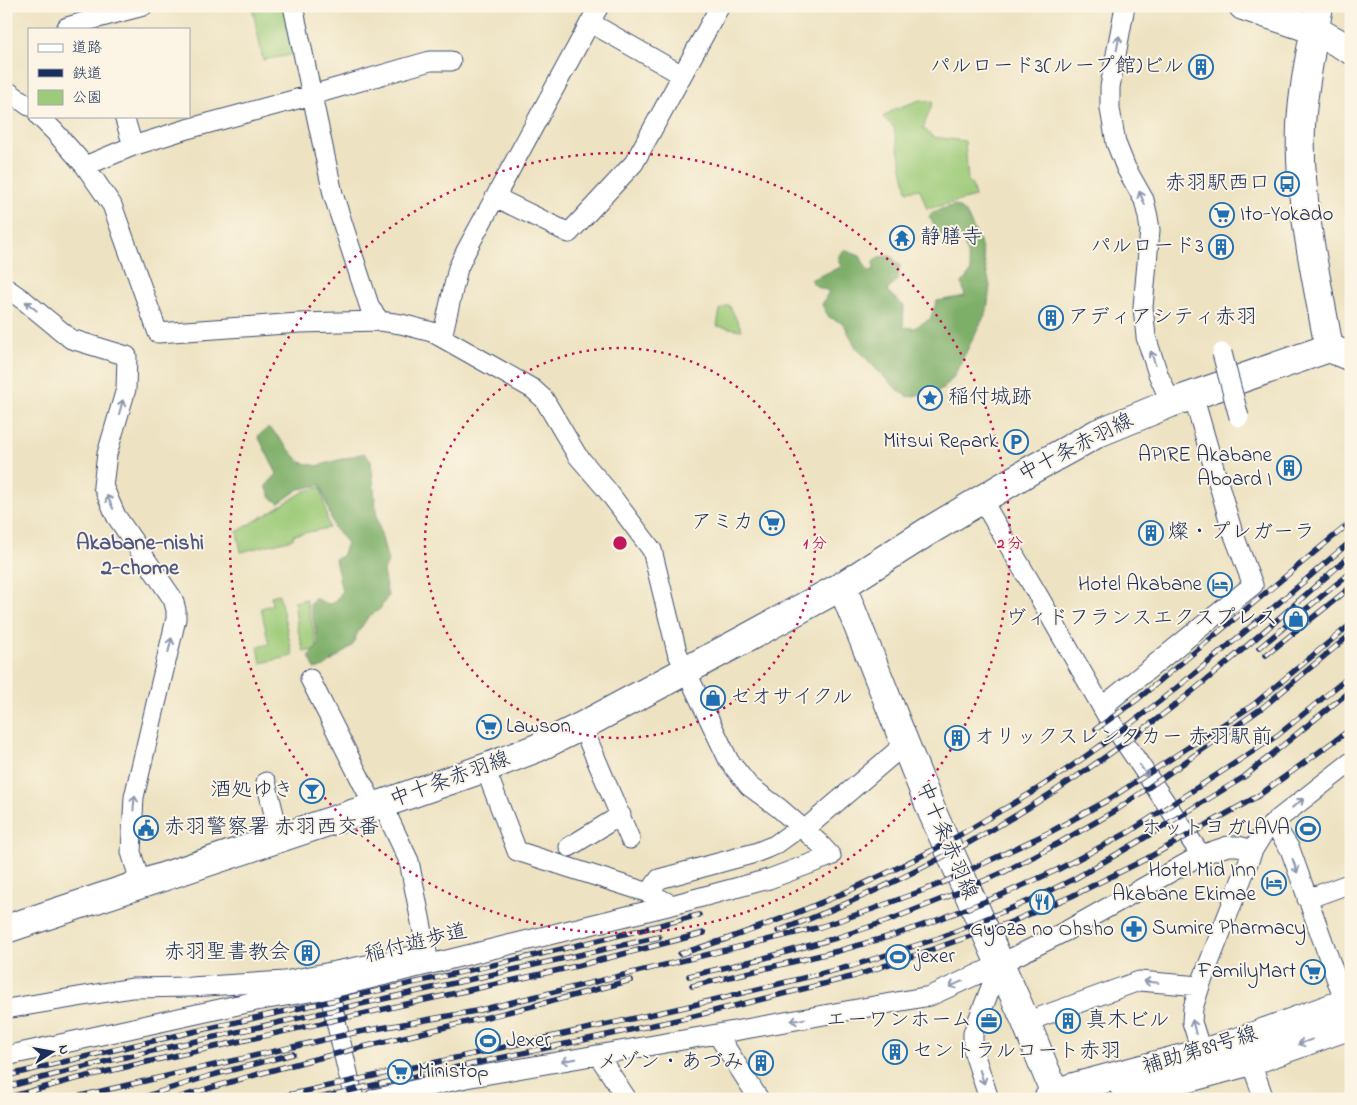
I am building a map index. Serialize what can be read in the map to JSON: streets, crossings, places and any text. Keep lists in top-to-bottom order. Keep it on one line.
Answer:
{"streets":{"main road":["中十条赤羽線","補助第89号線"],"street":["稲付遊歩道"]},"crossings":[["中十条赤羽線","補助第89号線"]],"districts":["Akabane-nishi 2-chome"],"places":{"building":["パルロード3(ループ館)ビル","パルロード3","アディアシティ赤羽","APIRE Akabane Aboard I","燦・プレガーラ","オリックスレンタカー 赤羽駅前","赤羽聖書教会","真木ビル","セントラルコート赤羽","メゾン・あづみ"],"bus stop":["赤羽駅西口"],"supermarket":["Ito-Yokado","アミカ","Lawson","FamilyMart","Ministop"],"temple":["静膳寺"],"place":["稲付城跡"],"parking":["Mitsui Repark"],"hotel":["Hotel Akabane","Hotel Mid Inn Akabane Ekimae"],"shop":["ヴィドフランスエクスプレス","セオサイクル"],"bar":["酒処ゆき"],"public building":["赤羽警察署 赤羽西交番"],"sports":["ホットヨガLAVA","jexer","Jexer"],"restaurant":["Gyoza no Ohsho"],"pharmacy":["Sumire Pharmacy"],"office":["エーワンホーム"]},"legend":["道路","鉄道","公園"],"north":"right","rings":["1 分","2 分"]}
